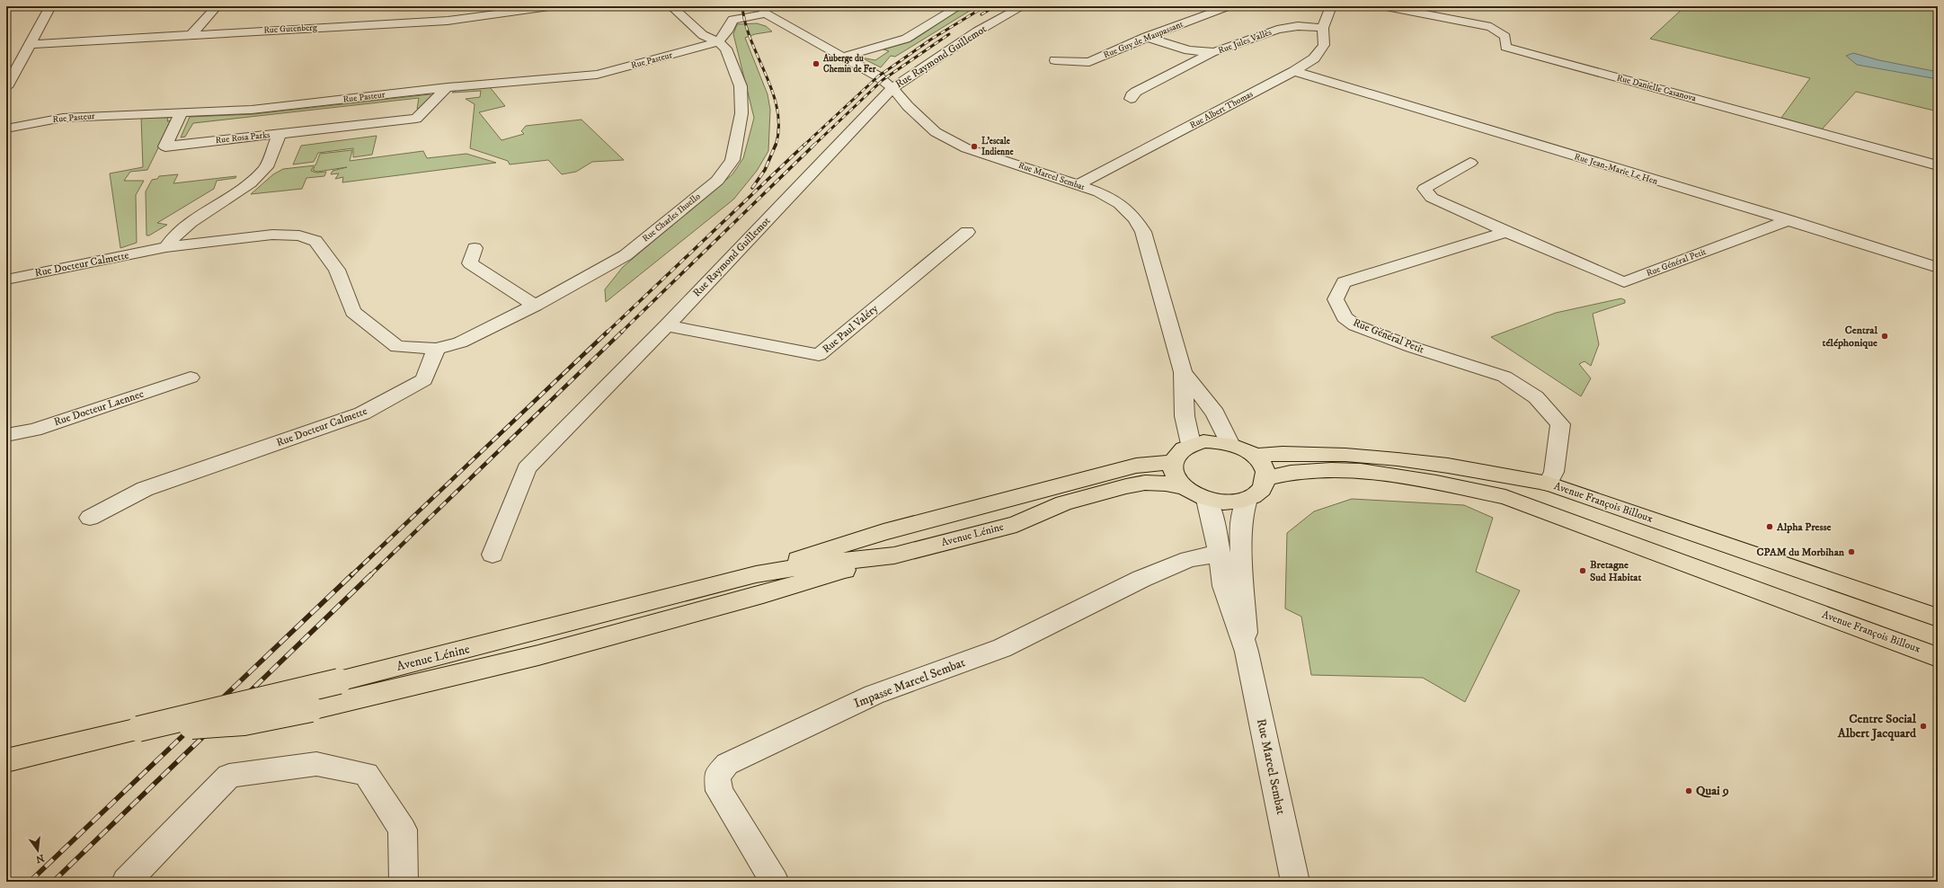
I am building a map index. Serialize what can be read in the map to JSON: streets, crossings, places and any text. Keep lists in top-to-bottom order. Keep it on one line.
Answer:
{"streets":{"main road":["Avenue François Billoux","Avenue Lénine"],"street":["Rue Gutenberg","Rue Guy de Maupassant","Rue Jules Vallès","Rue Raymond Guillemot","Rue Pasteur","Rue Danielle Casanova","Rue Albert Thomas","Rue Rosa Parks","Rue Jean-Marie Le Hen","Rue Marcel Sembat","Rue Charles Ihuello","Rue Général Petit","Rue Docteur Calmette","Rue Paul Valéry","Rue Docteur Laennec","Impasse Marcel Sembat"]},"crossings":[["Rue Guy de Maupassant","Rue Jules Vallès"],["Rue Jules Vallès","Rue Albert Thomas"],["Rue Raymond Guillemot","Rue Marcel Sembat"],["Rue Raymond Guillemot","Rue Paul Valéry"],["Rue Pasteur","Rue Rosa Parks"],["Rue Pasteur","Rue Charles Ihuello"],["Rue Albert Thomas","Rue Jean-Marie Le Hen"],["Rue Albert Thomas","Rue Marcel Sembat"],["Rue Rosa Parks","Rue Docteur Calmette"],["Rue Jean-Marie Le Hen","Rue Général Petit"],["Rue Marcel Sembat","Avenue François Billoux"],["Rue Marcel Sembat","Avenue Lénine"],["Rue Marcel Sembat","Impasse Marcel Sembat"],["Rue Charles Ihuello","Rue Docteur Calmette"],["Rue Général Petit","Avenue François Billoux"],["Avenue François Billoux","Avenue Lénine"]],"places":["Auberge du Chemin de Fer","L'escale Indienne","Central téléphonique","Alpha Presse","CPAM du Morbihan","Bretagne Sud Habitat","Centre Social Albert Jacquard","Quai 9"],"north":"bottom"}
